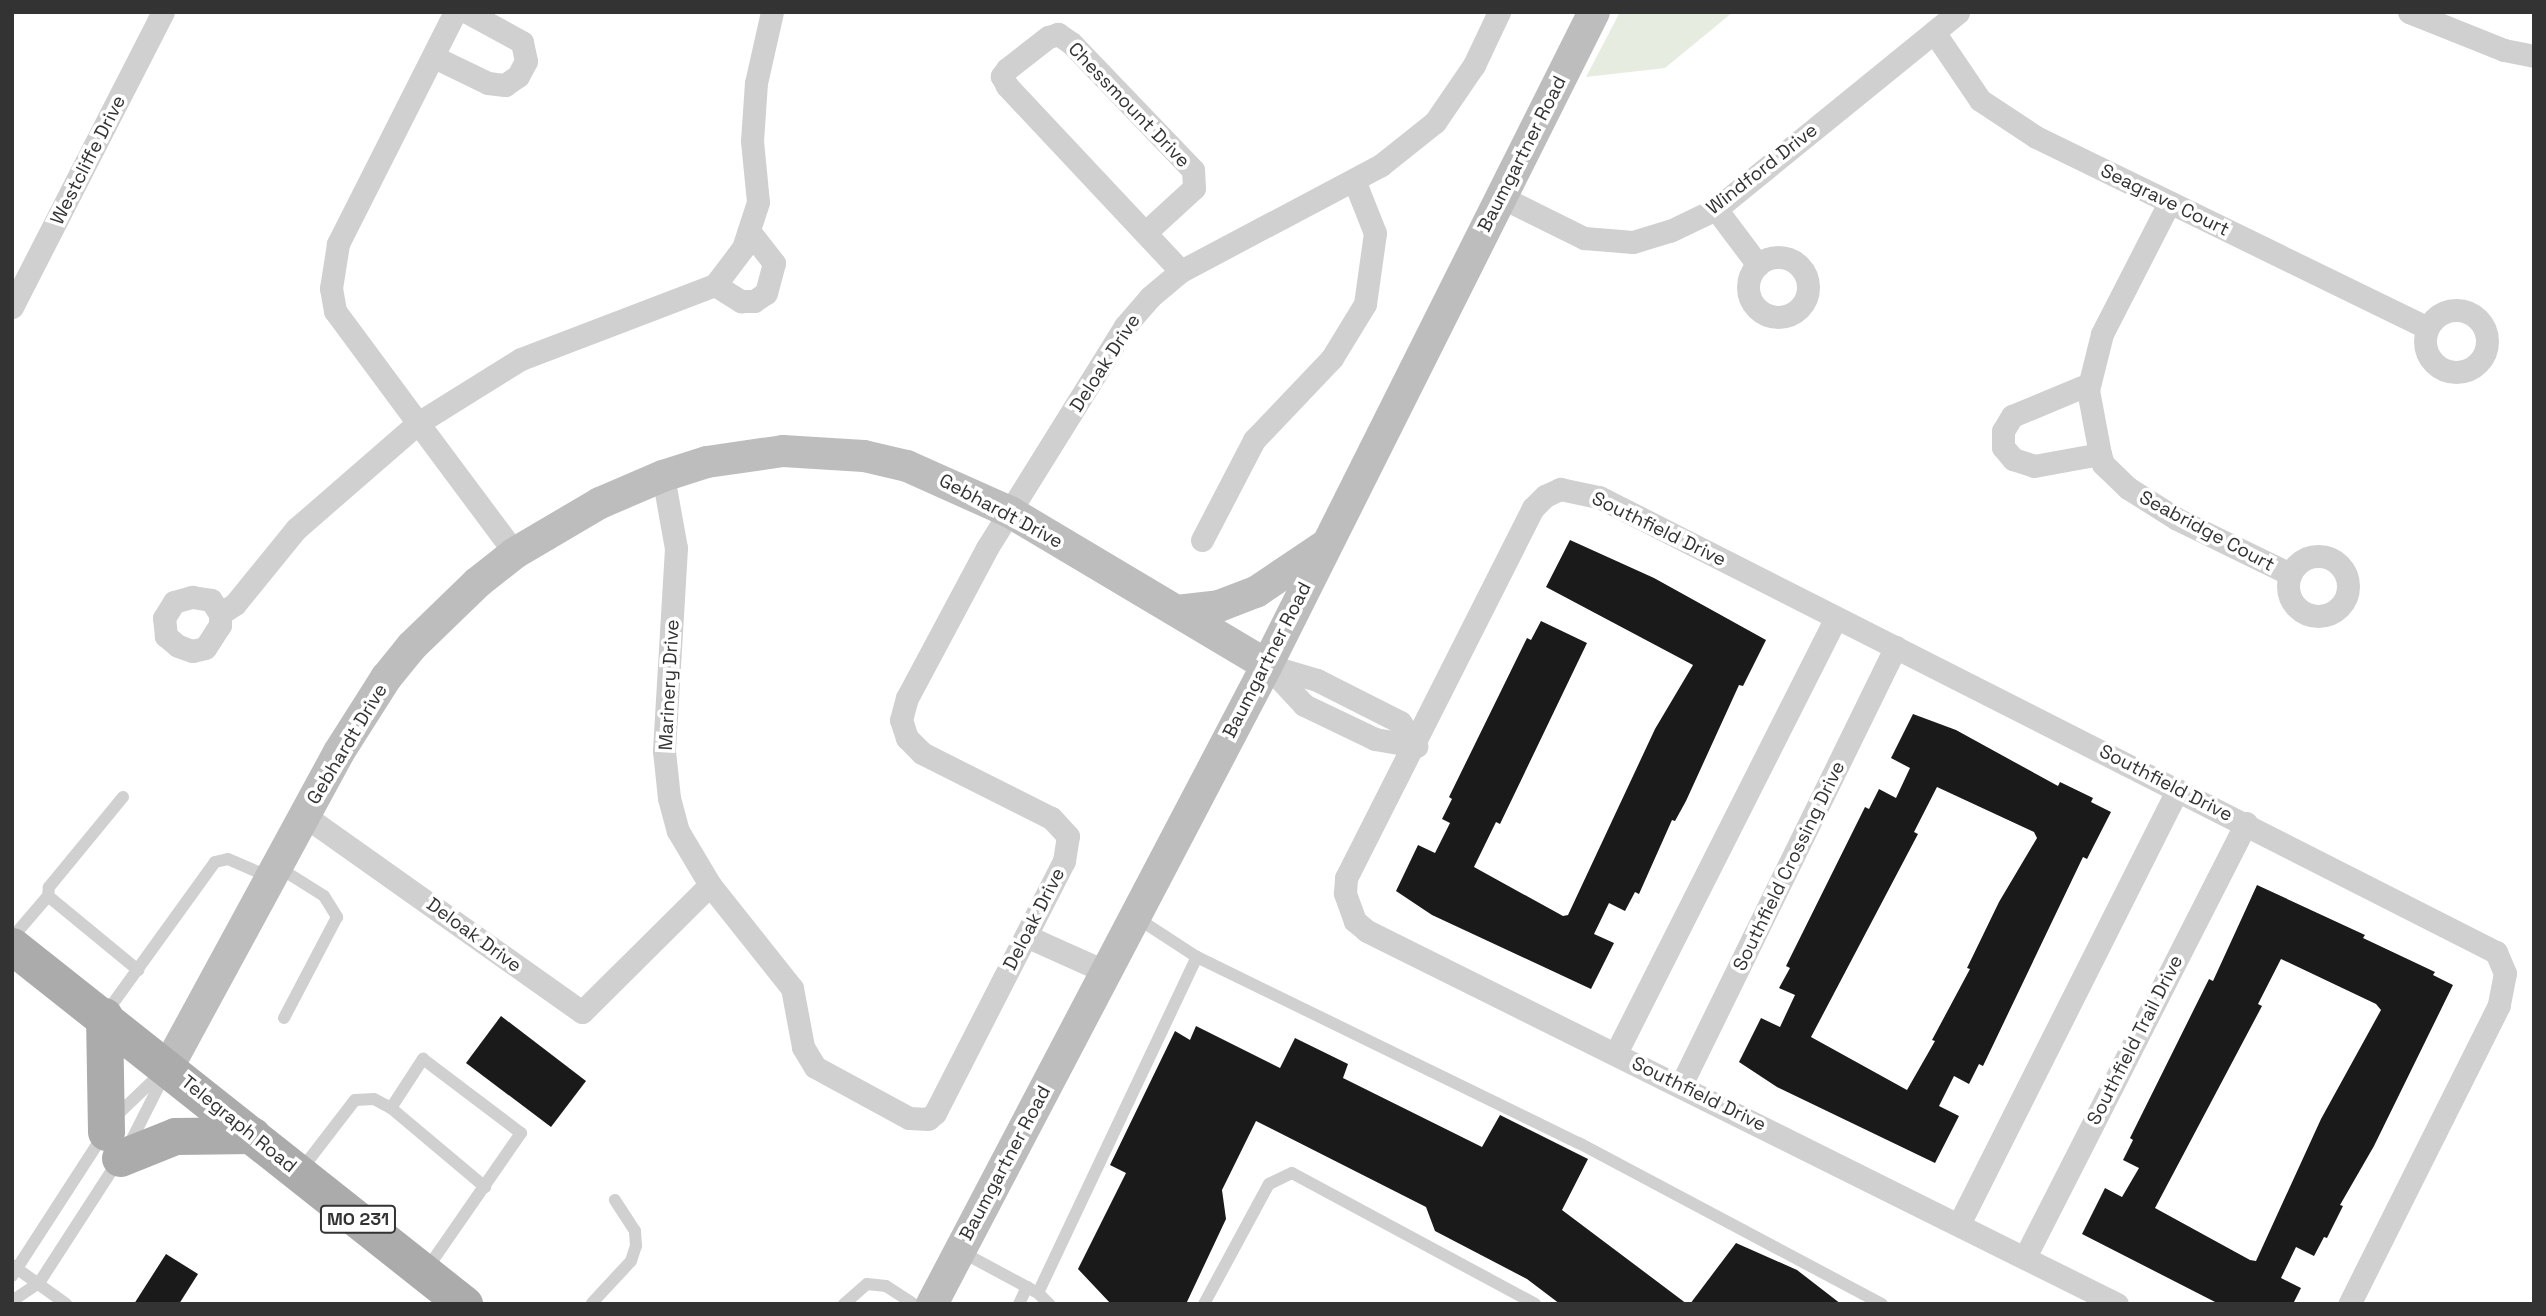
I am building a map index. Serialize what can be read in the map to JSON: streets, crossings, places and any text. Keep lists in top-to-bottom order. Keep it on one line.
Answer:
{"streets":{"main road":["Telegraph Road","MO 231"],"street":["Chessmount Drive","Baumgartner Road","Westcliffe Drive","Windford Drive","Seagrave Court","Deloak Drive","Gebhardt Drive","Southfield Drive","Seabridge Court","Marinery Drive","Southfield Crossing Drive","Southfield Trail Drive"]},"crossings":[["Chessmount Drive","Deloak Drive"],["Baumgartner Road","Windford Drive"],["Baumgartner Road","Gebhardt Drive"],["Windford Drive","Seagrave Court"],["Seagrave Court","Seabridge Court"],["Deloak Drive","Gebhardt Drive"],["Deloak Drive","Marinery Drive"],["Gebhardt Drive","Marinery Drive"],["Gebhardt Drive","Telegraph Road"],["Southfield Drive","Southfield Crossing Drive"],["Southfield Drive","Southfield Trail Drive"]]}
